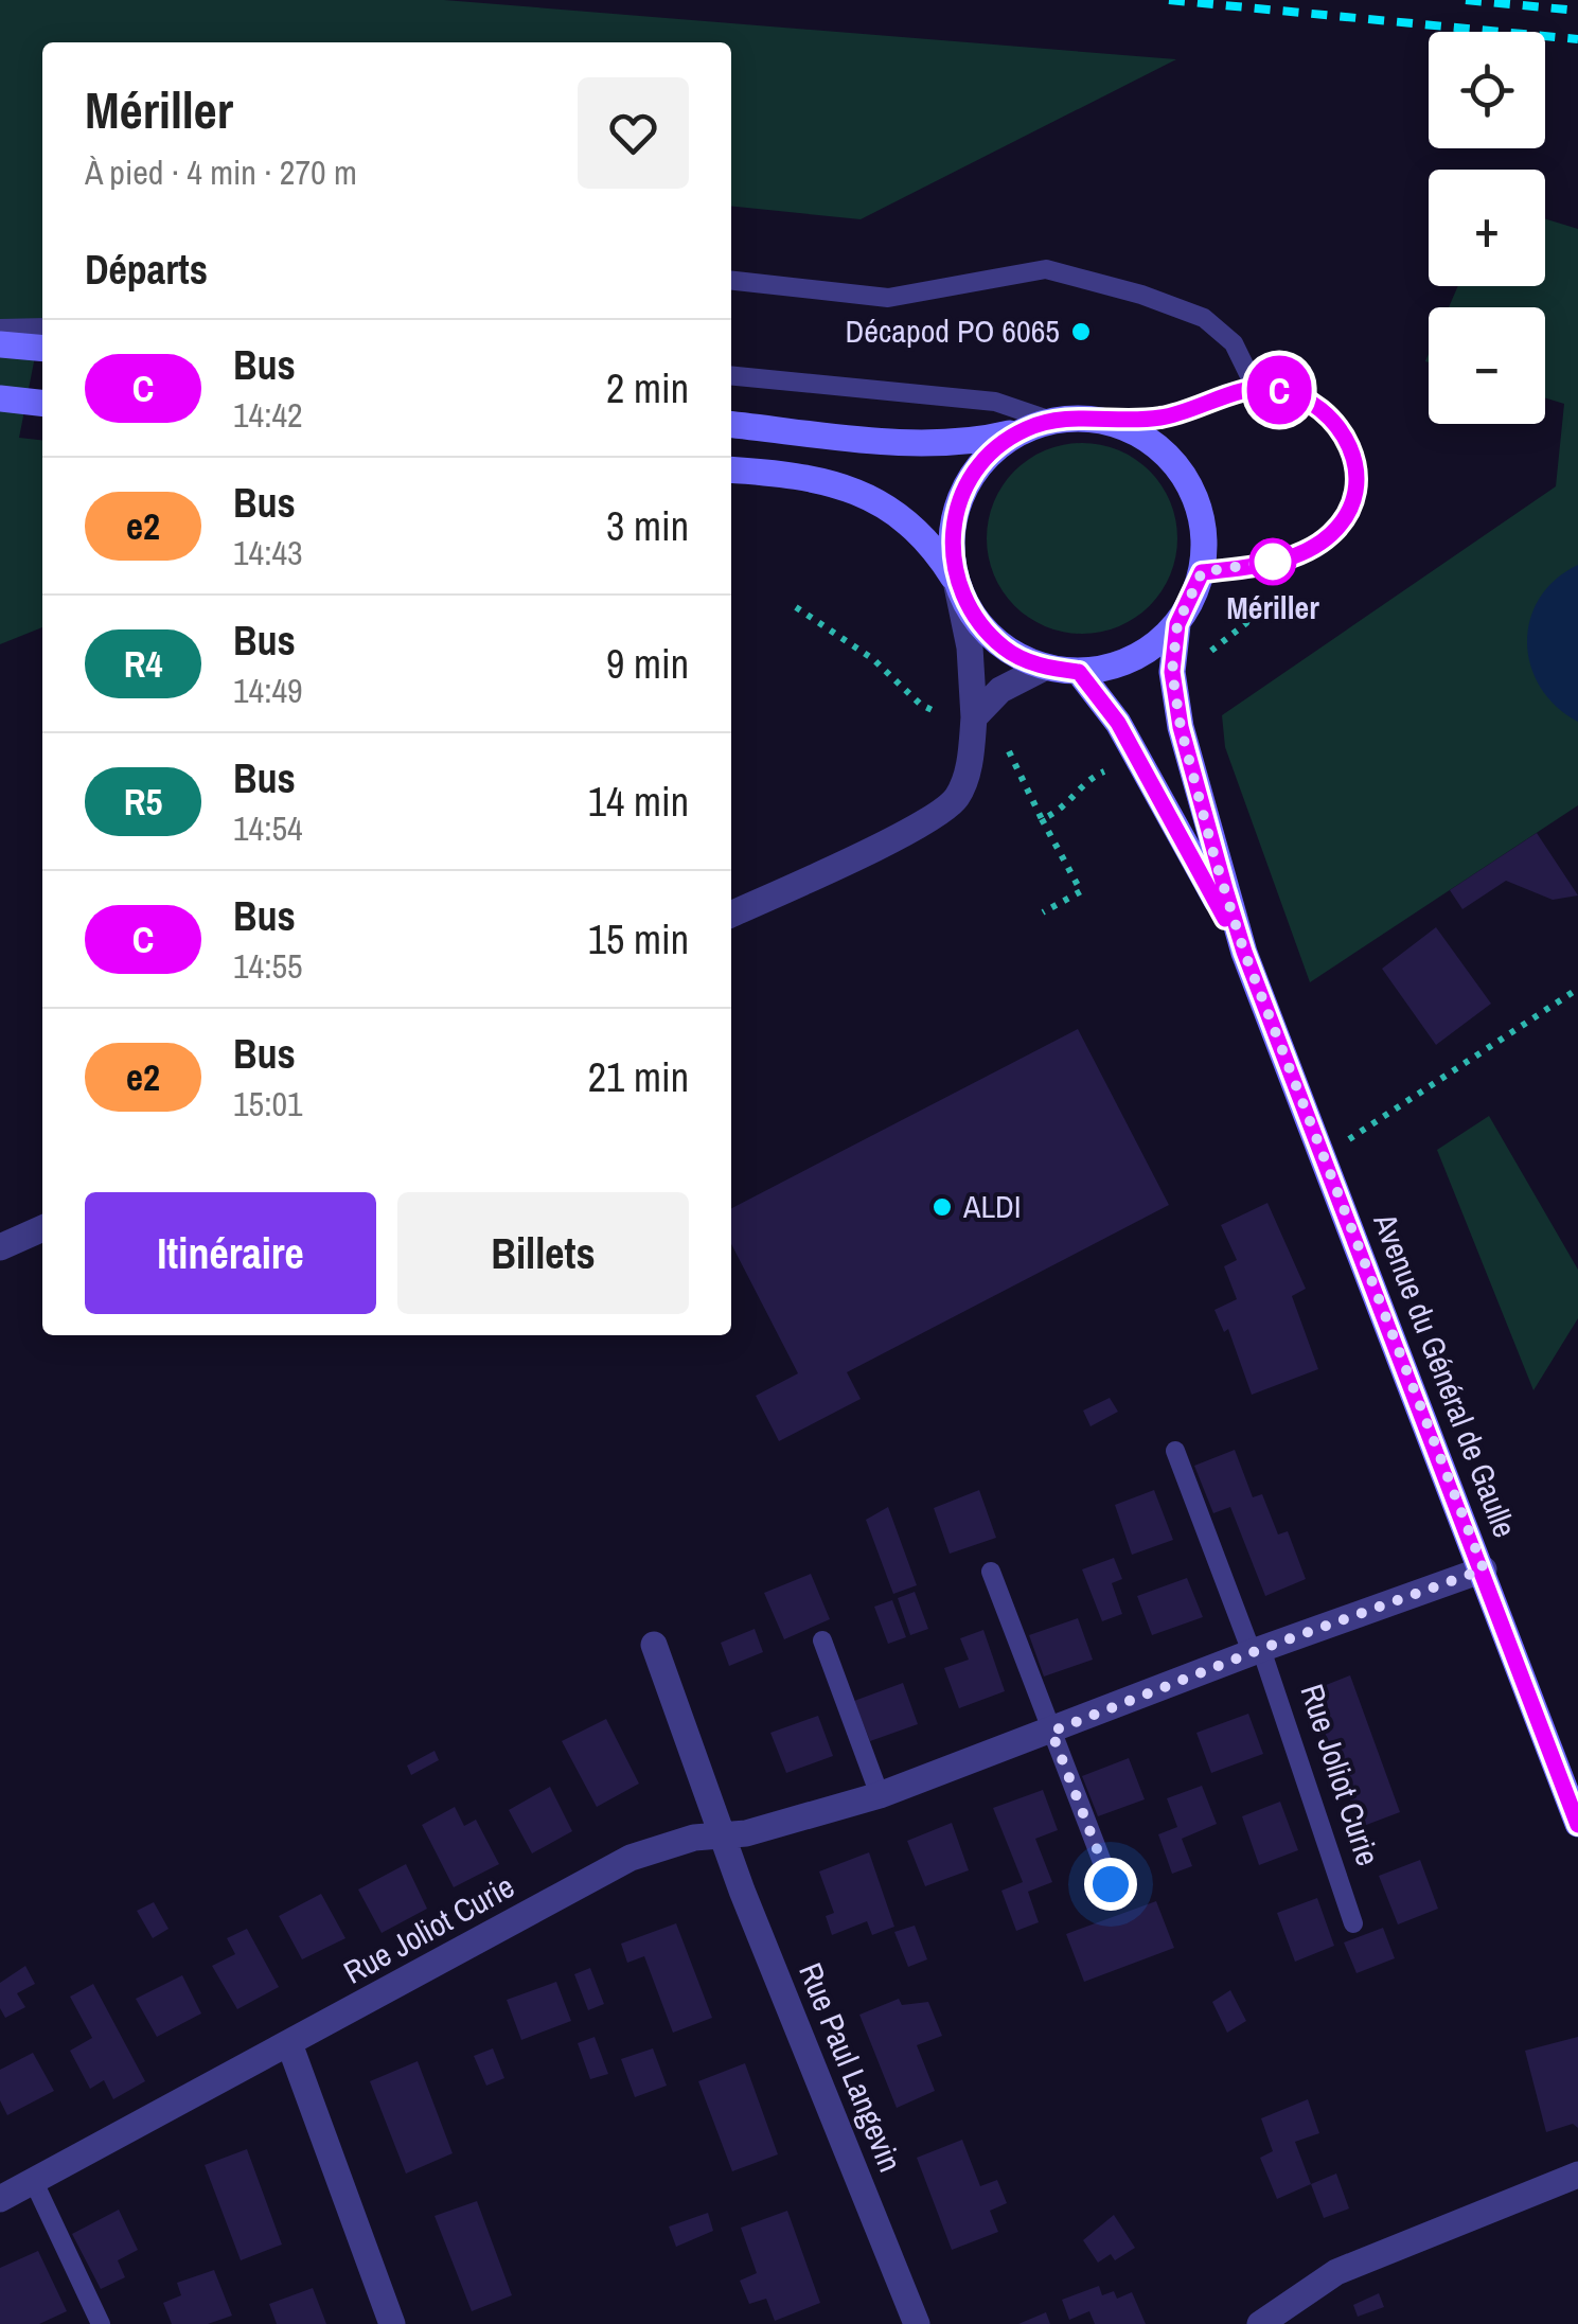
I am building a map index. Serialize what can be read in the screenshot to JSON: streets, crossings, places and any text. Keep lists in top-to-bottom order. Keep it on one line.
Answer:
{"streets":{"main road":["Avenue du Général de Gaulle"],"street":["Rue Joliot Curie","Rue Paul Langevin"]},"crossings":[["Avenue du Général de Gaulle","Rue Joliot Curie"],["Rue Joliot Curie","Rue Paul Langevin"]],"places":["Décapod PO 6065","Mériller","ALDI"],"lines":["bus line C"],"page":{"on_map":"C","map_buttons":["+","−"],"heading":[["Mériller","À pied · 4 min · 270 m"],"Départs"],"list":[{"mark":"C","name":"Bus","note":"14:42","value":"2 min"},{"mark":"e2","name":"Bus","note":"14:43","value":"3 min"},{"mark":"R4","name":"Bus","note":"14:49","value":"9 min"},{"mark":"R5","name":"Bus","note":"14:54","value":"14 min"},{"mark":"C","name":"Bus","note":"14:55","value":"15 min"},{"mark":"e2","name":"Bus","note":"15:01","value":"21 min"}],"buttons":["Itinéraire","Billets"]}}
